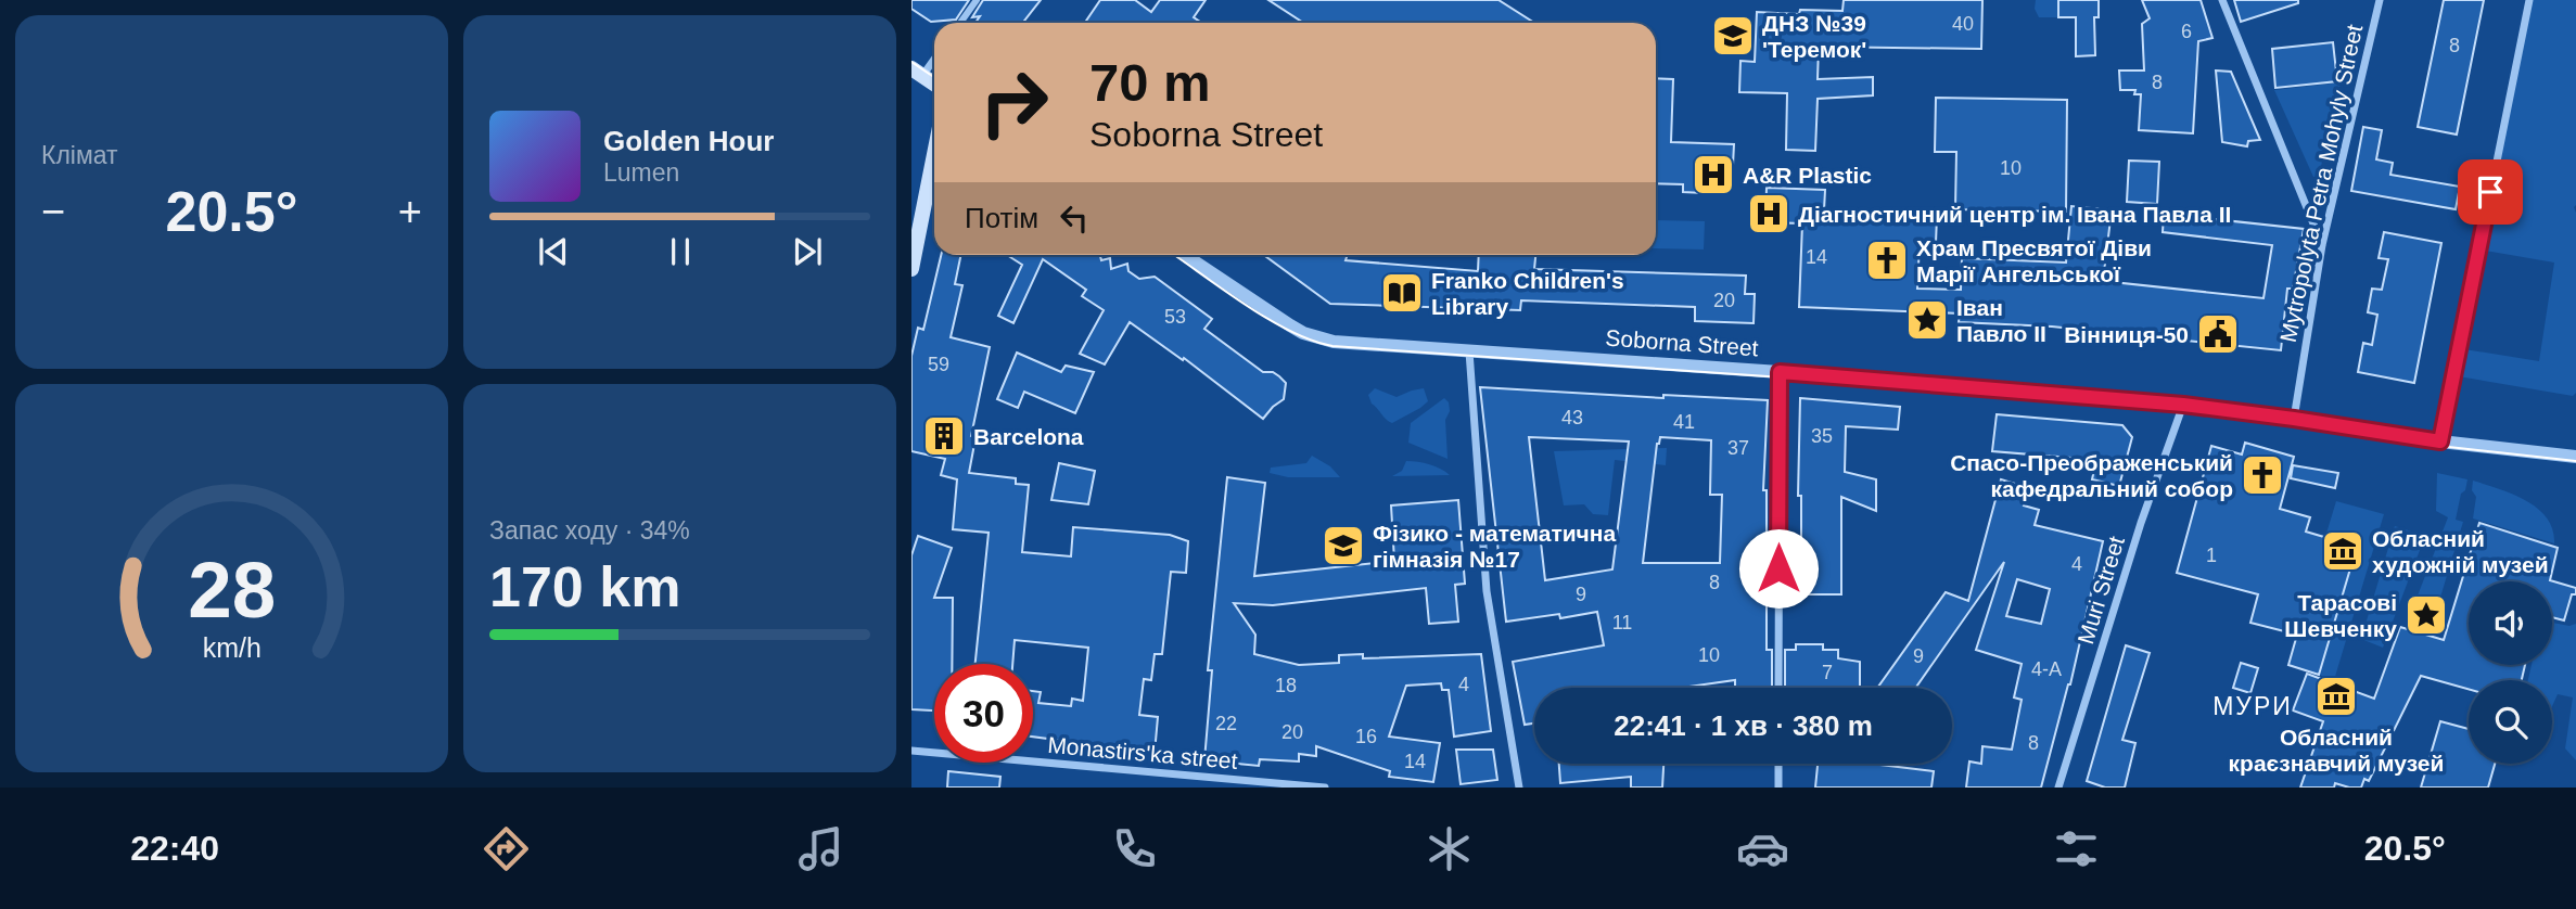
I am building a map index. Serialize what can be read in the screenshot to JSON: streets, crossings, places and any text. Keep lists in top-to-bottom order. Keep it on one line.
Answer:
{"streets":{"street":["Mytropolyta Petra Mohyly Street","Soborna Street","Muri Street","Monastirs'ka street"]},"crossings":[["Mytropolyta Petra Mohyly Street","Soborna Street"],["Soborna Street","Muri Street"]],"districts":["МУРИ"],"places":{"school or university":["ДНЗ №39 'Теремок'","Фізико - математична гімназія №17"],"hospital":["A&R Plastic","Діагностичний центр ім. Івана Павла II"],"church":["Храм Пресвятої Діви Марії Ангельської","Спасо-Преображенський кафедральний собор"],"library":["Franko Children's Library"],"place":["Іван Павло II","Тарасові Шевченку"],"public building":["Вінниця-50"],"building":["Barcelona"],"museum":["Обласний художній музей","Обласний краєзнавчий музей"]},"house_numbers":["40","6","8","8","10","14","20","53","59","43","41","35","37","1","4","8","9","11","10","9","4-А","7","4","18","22","20","16","8","14"],"page":{"tile":["Клімат",["Запас ходу · 34%","170 km"]],"turn":["70 m","Soborna Street"],"song":["Golden Hour","Lumen"],"heat":["−","20.5°","+"],"then":"Потім","limit":"30","trip":"22:41 · 1 хв · 380 m","tabs":["22:40","20.5°"],"gauge":["28","km/h"]}}
